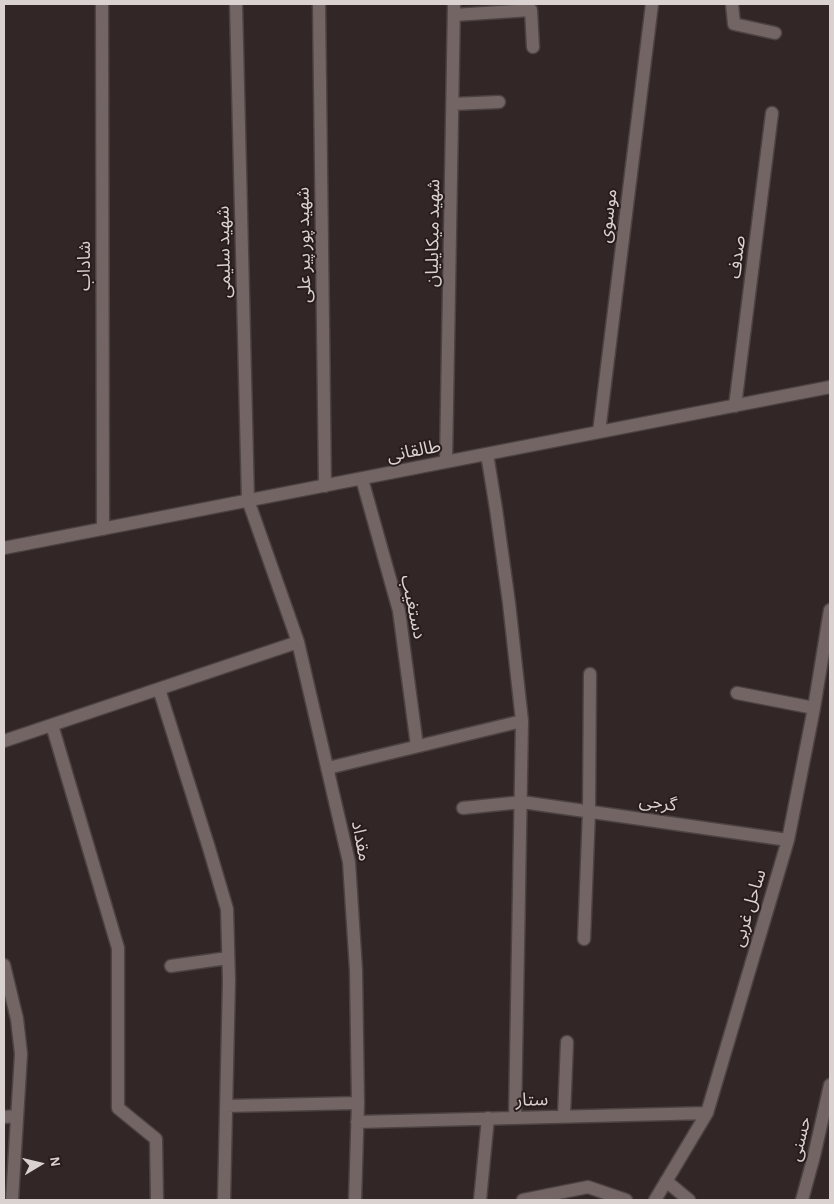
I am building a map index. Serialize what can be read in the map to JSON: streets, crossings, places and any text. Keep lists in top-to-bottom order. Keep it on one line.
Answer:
{"streets":{"street":["موسوی","شهید میکایلیان","شهید پور پیر علی","شهید سلیمی","صدف","شاداب","طالقانی","دستغیب","گرجی","مقداد","ساحل غربی","ستار","حسنی"]},"crossings":[["موسوی","طالقانی"],["شهید میکایلیان","طالقانی"],["شهید پور پیر علی","طالقانی"],["شهید سلیمی","طالقانی"],["شهید سلیمی","مقداد"],["صدف","طالقانی"],["شاداب","طالقانی"],["طالقانی","دستغیب"],["طالقانی","مقداد"],["گرجی","ساحل غربی"],["مقداد","ستار"],["ساحل غربی","ستار"]],"north":"right"}
